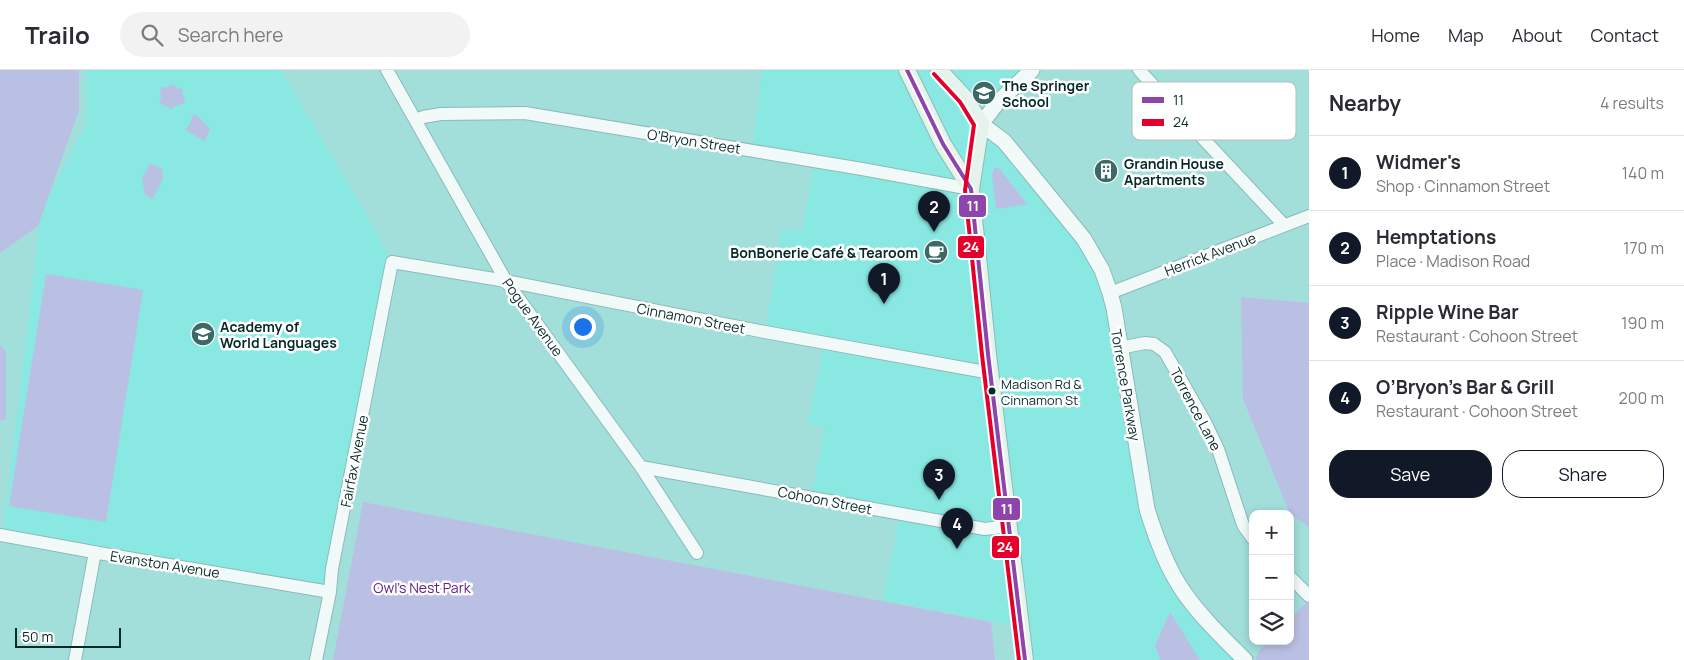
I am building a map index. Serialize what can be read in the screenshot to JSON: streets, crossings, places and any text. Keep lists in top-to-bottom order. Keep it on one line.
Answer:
{"streets":{"street":["O’Bryon Street","Herrick Avenue","Pogue Avenue","Cinnamon Street","Torrence Parkway","Torrence Lane","Fairfax Avenue","Cohoon Street","Evanston Avenue"]},"crossings":[["O’Bryon Street","Pogue Avenue"],["Herrick Avenue","Torrence Parkway"],["Pogue Avenue","Cinnamon Street"],["Pogue Avenue","Cohoon Street"],["Cinnamon Street","Fairfax Avenue"],["Torrence Parkway","Torrence Lane"],["Fairfax Avenue","Evanston Avenue"]],"parks":["Owl's Nest Park"],"places":{"school or university":["The Springer School","Academy of World Languages"],"building":["Grandin House Apartments"],"cafe":["BonBonerie Café & Tearoom"],"other":["Madison Rd & Cinnamon St"]},"lines":["transit line 11","transit line 24"],"legend":["11","24"],"scale_bar":"50 m","page":{"header":"Trailo","search":"Search here","nav":["Home","Map","About","Contact"],"heading":["Nearby","4 results"],"list":[{"mark":"1","name":"Widmer's","note":"Shop · Cinnamon Street","value":"140 m"},{"mark":"2","name":"Hemptations","note":"Place · Madison Road","value":"170 m"},{"mark":"3","name":"Ripple Wine Bar","note":"Restaurant · Cohoon Street","value":"190 m"},{"mark":"4","name":"O’Bryon’s Bar & Grill","note":"Restaurant · Cohoon Street","value":"200 m"}],"pins":["2","1","3","4"],"buttons":["Save","Share"],"map_buttons":["+","−"],"scale":"50 m"}}
